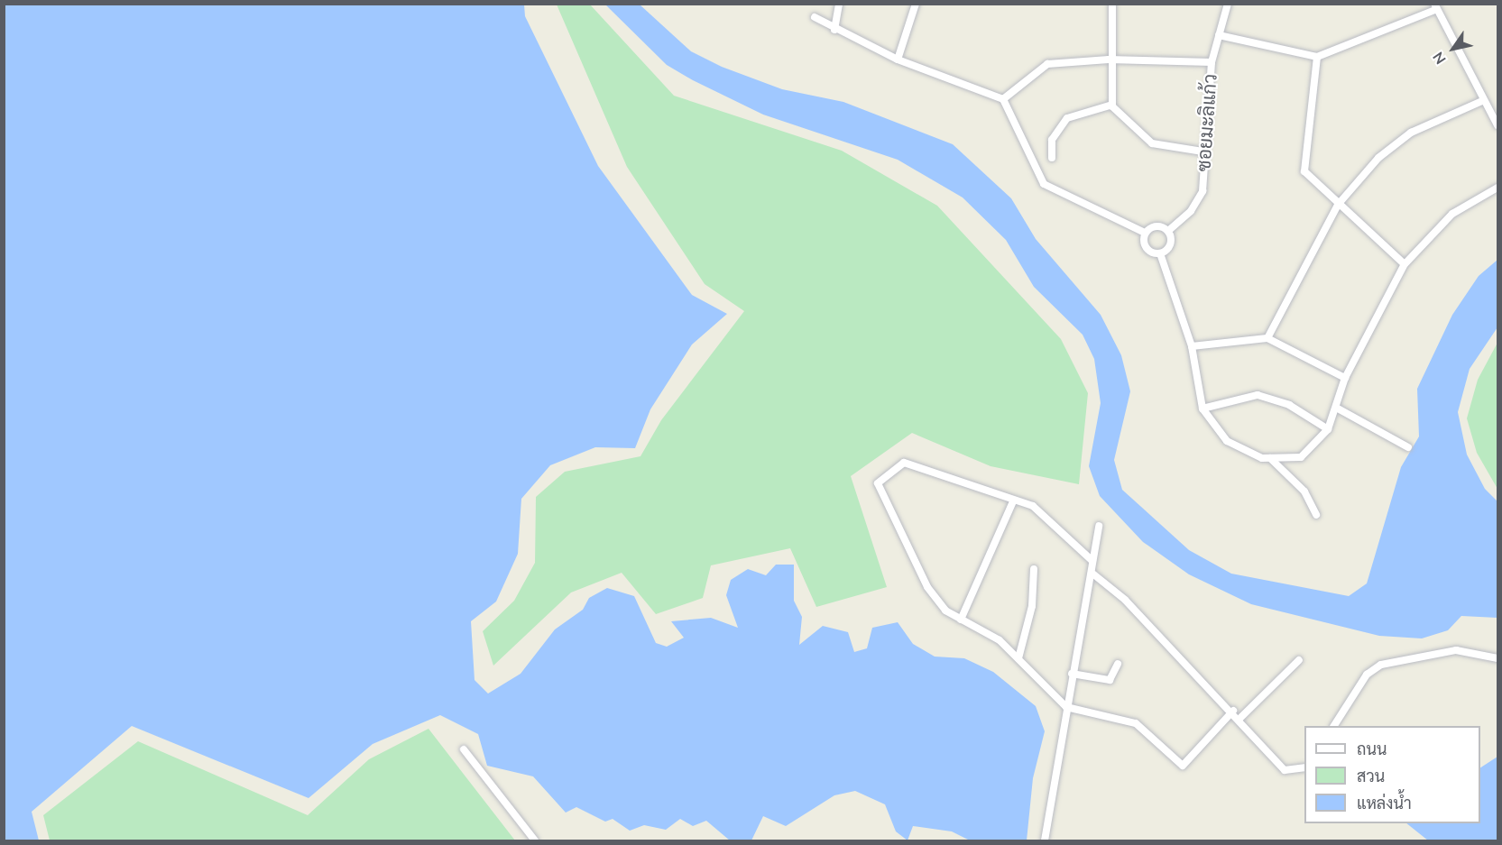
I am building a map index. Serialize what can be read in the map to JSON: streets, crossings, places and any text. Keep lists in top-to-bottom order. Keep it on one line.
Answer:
{"streets":{"street":["ซอยมะลิแก้ว"]},"legend":["ถนน","สวน","แหล่งน้ำ"],"north":"bottom left"}
